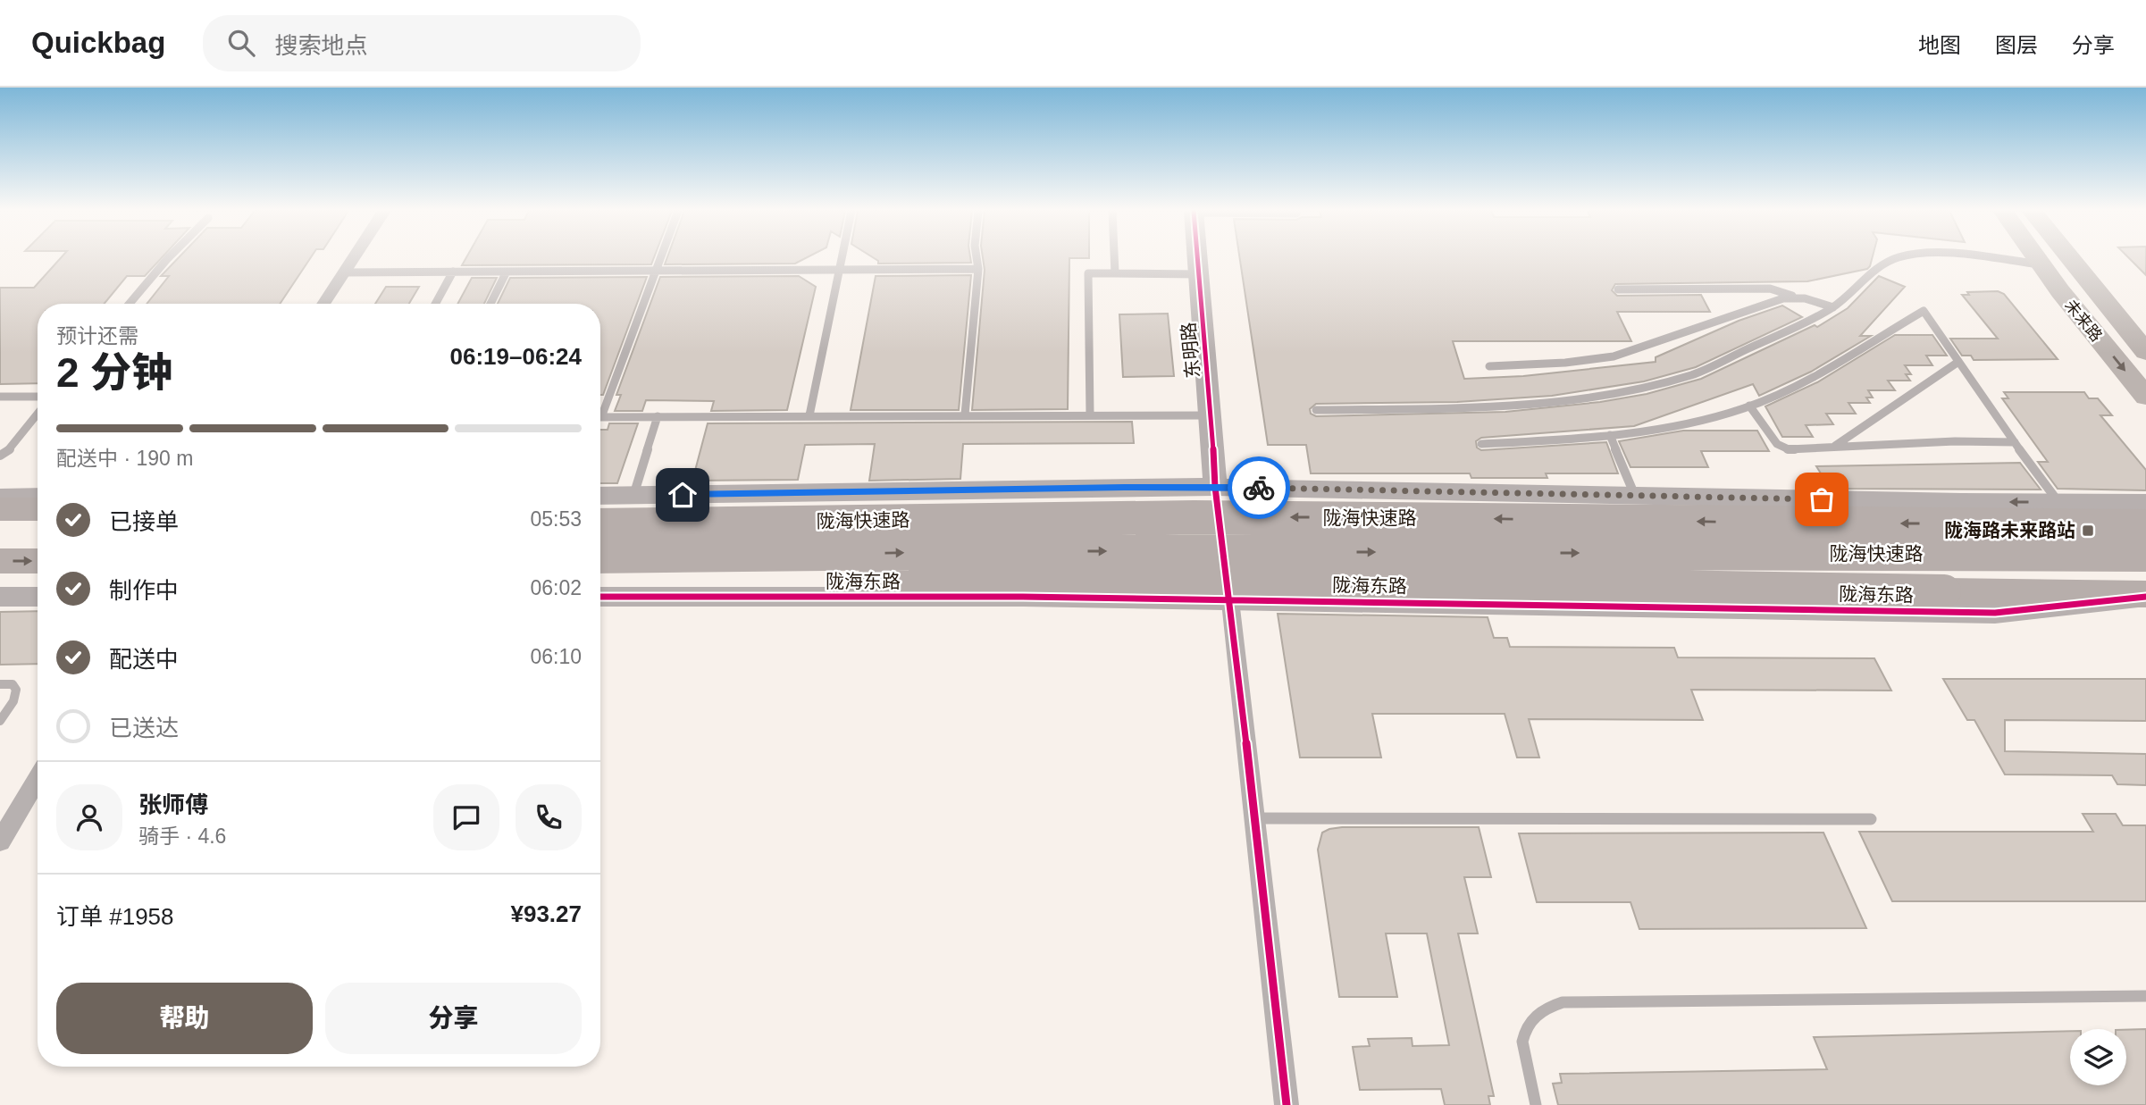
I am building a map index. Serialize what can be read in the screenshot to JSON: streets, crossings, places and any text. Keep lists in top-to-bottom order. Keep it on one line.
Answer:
{"streets":{"highway":["陇海快速路"],"main road":["未来路"],"street":["东明路","陇海东路"]},"places":{"transit":["陇海路未来路站"]},"page":{"header":"Quickbag","search":"搜索地点","nav":["地图","图层","分享"],"heading":["2 分钟","预计还需","06:19–06:24"],"panel":["张师傅","骑手 · 4.6","订单 #1958","¥93.27"],"bar":"配送中 · 190 m","list":[["已接单","05:53"],["制作中","06:02"],["配送中","06:10"],"已送达"],"buttons":["帮助","分享"]}}
